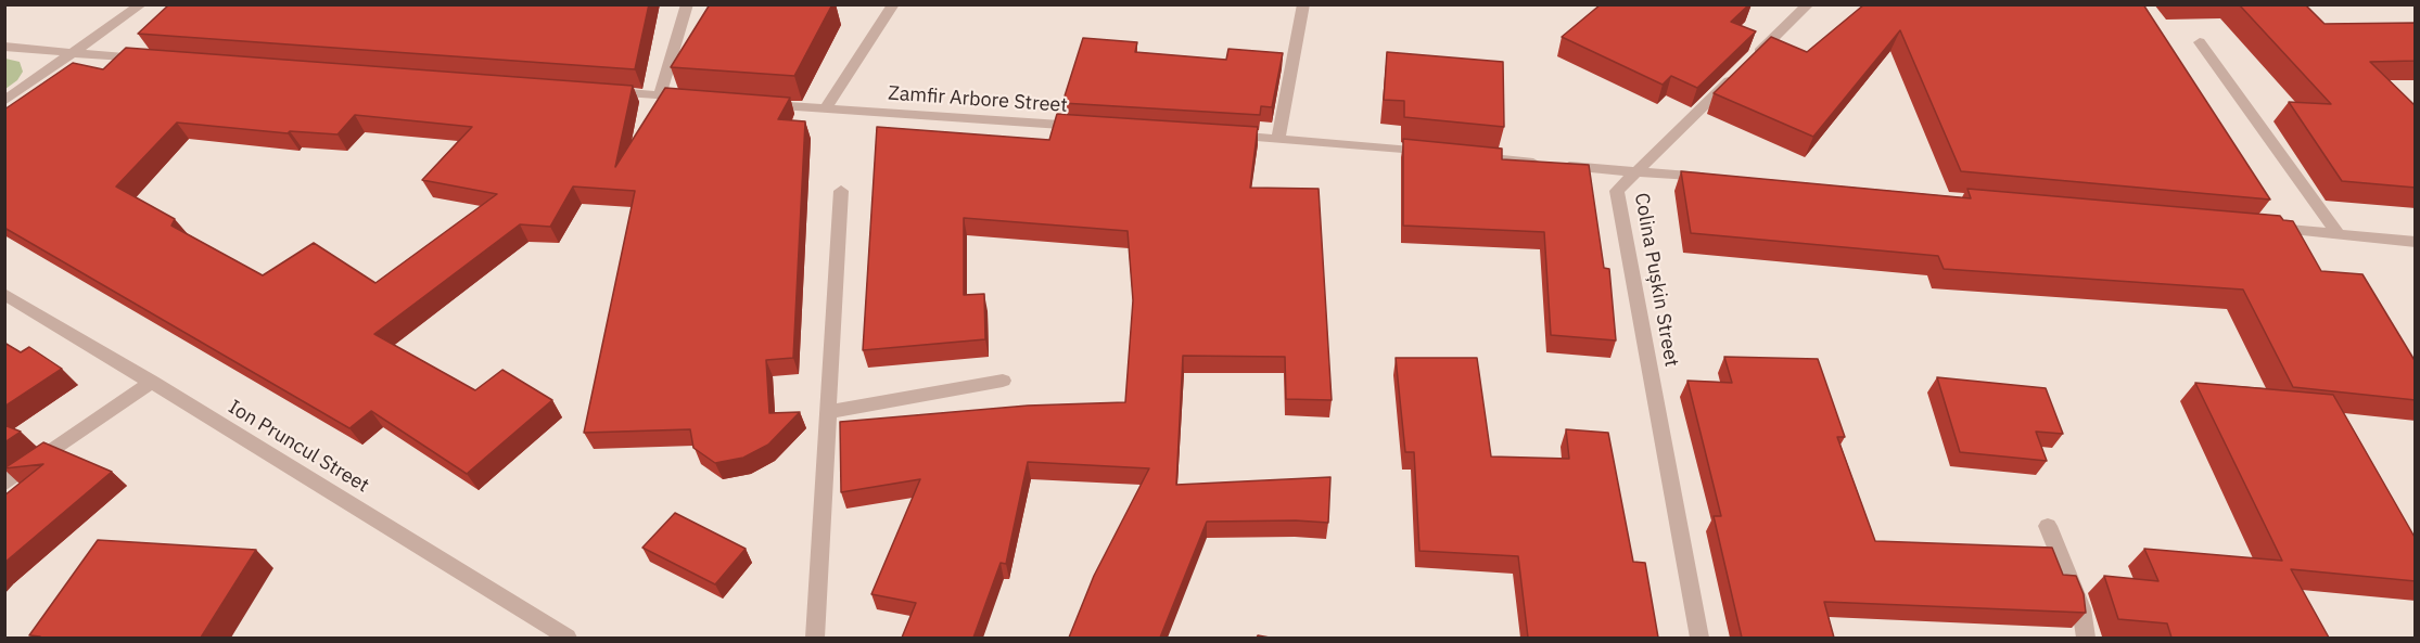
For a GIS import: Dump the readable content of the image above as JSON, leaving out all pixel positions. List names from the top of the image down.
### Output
{
  "streets": {
    "street": ["Zamfir Arbore Street", "Colina Pușkin Street", "Ion Pruncul Street"]
  }
}
